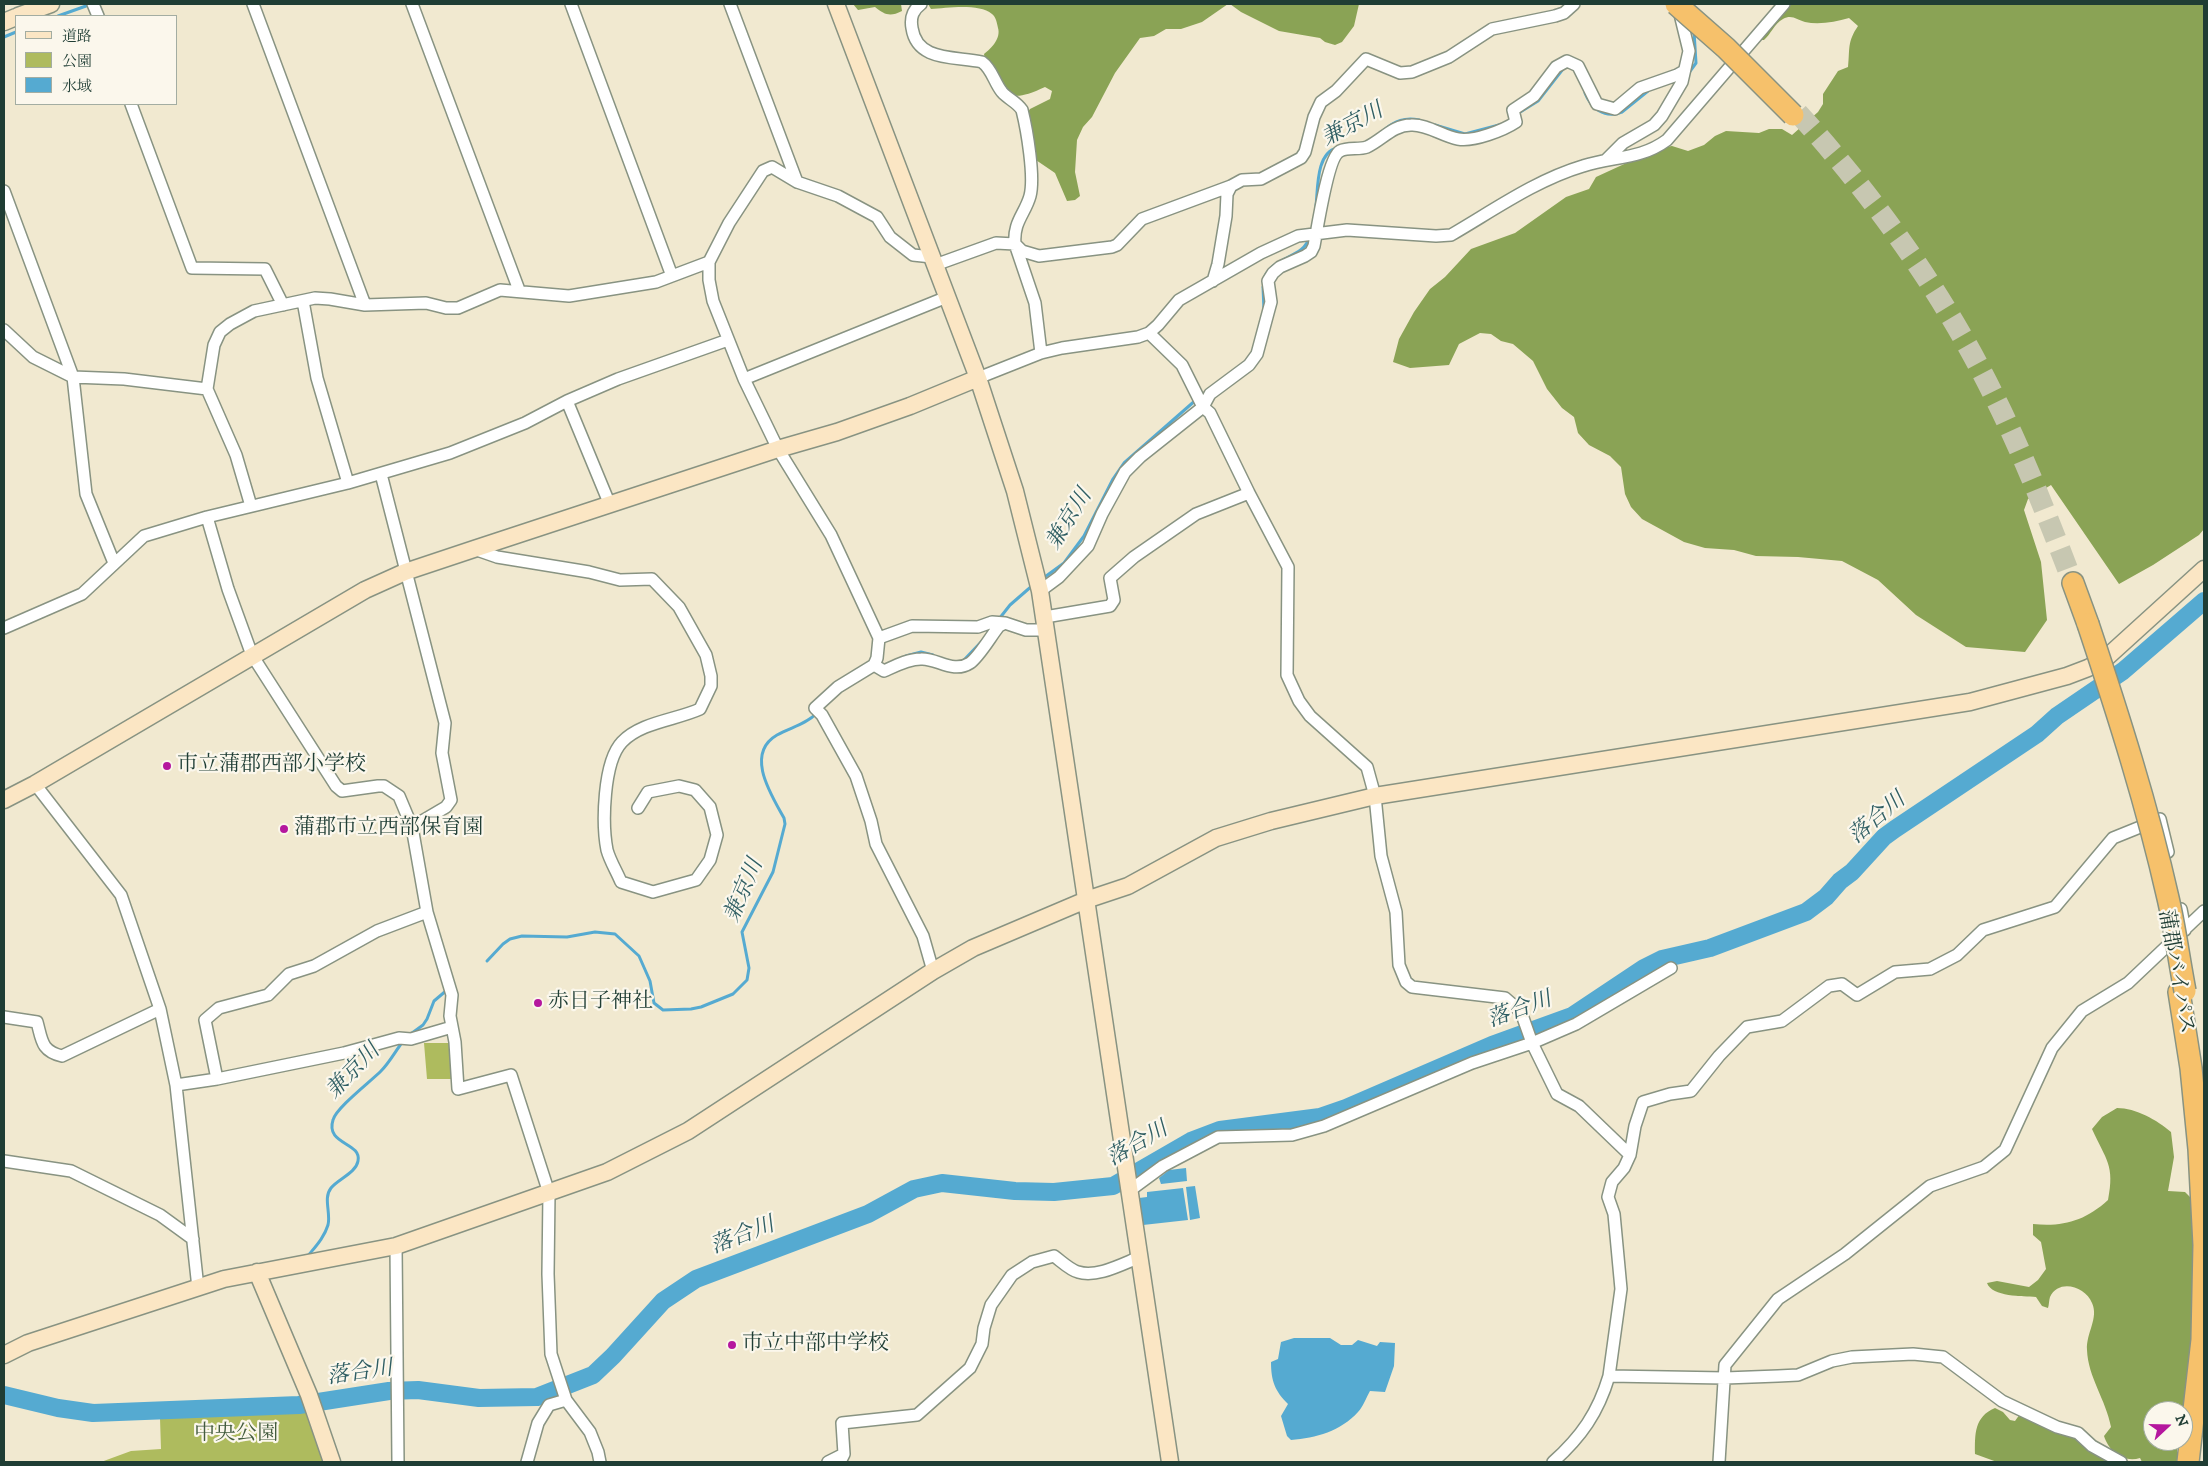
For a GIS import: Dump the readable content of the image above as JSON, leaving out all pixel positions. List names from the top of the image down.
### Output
{
  "streets": {
    "highway": ["蒲郡バイパス"]
  },
  "water": ["兼京川", "落合川"],
  "parks": ["中央公園"],
  "places": [
    "市立蒲郡西部小学校",
    "蒲郡市立西部保育園",
    "赤日子神社",
    "市立中部中学校"
  ],
  "legend": ["道路", "公園", "水域"],
  "north": "right"
}
